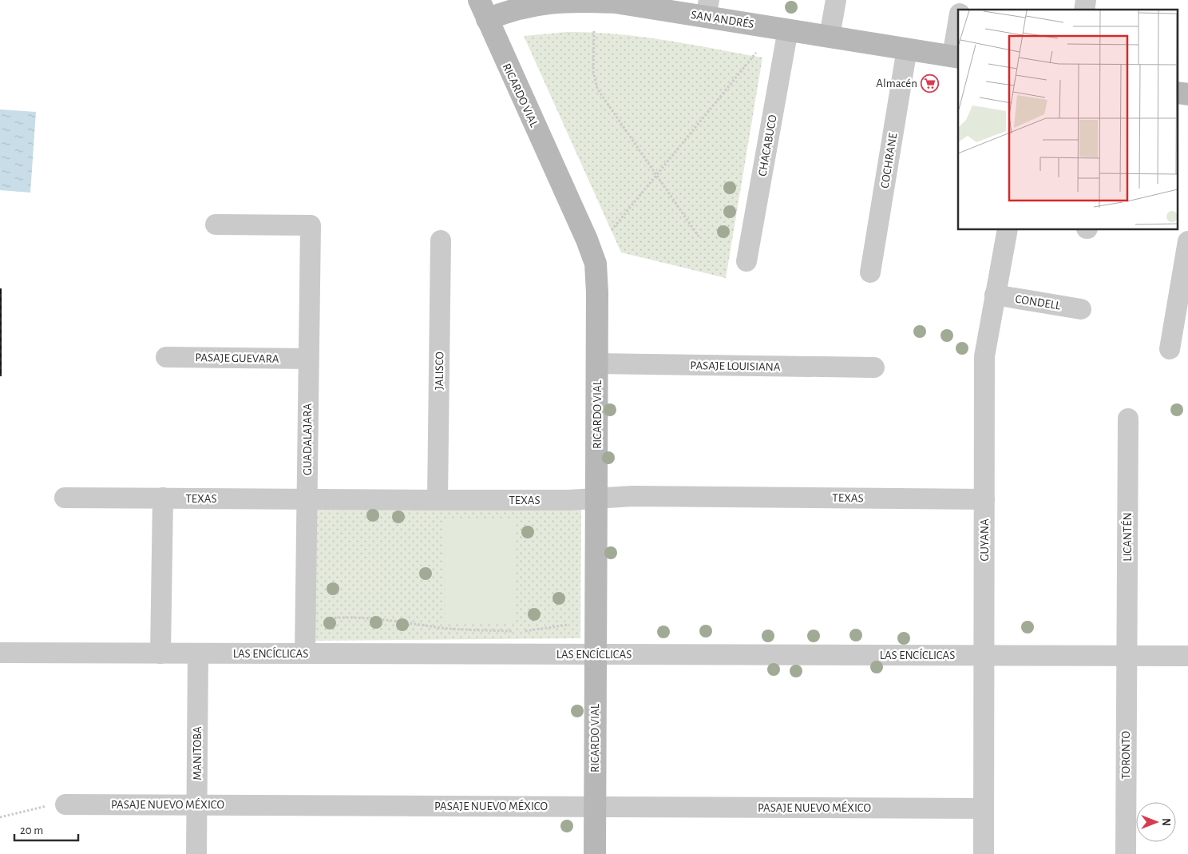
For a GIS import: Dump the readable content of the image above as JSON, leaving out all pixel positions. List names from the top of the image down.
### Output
{
  "streets": {
    "street": [
      "SAN ANDRÉS",
      "RICARDO VIAL",
      "CHACABUCO",
      "COCHRANE",
      "CONDELL",
      "PASAJE GUEVARA",
      "PASAJE LOUISIANA",
      "JALISCO",
      "GUADALAJARA",
      "TEXAS",
      "LICANTÉN",
      "GUYANA",
      "LAS ENCÍCLICAS",
      "MANITOBA",
      "TORONTO",
      "PASAJE NUEVO MÉXICO"
    ]
  },
  "crossings": [
    ["SAN ANDRÉS", "RICARDO VIAL"],
    ["SAN ANDRÉS", "CHACABUCO"],
    ["SAN ANDRÉS", "COCHRANE"],
    ["RICARDO VIAL", "PASAJE LOUISIANA"],
    ["RICARDO VIAL", "TEXAS"],
    ["RICARDO VIAL", "LAS ENCÍCLICAS"],
    ["RICARDO VIAL", "PASAJE NUEVO MÉXICO"],
    ["CONDELL", "GUYANA"],
    ["PASAJE GUEVARA", "GUADALAJARA"],
    ["JALISCO", "TEXAS"],
    ["GUADALAJARA", "TEXAS"],
    ["GUADALAJARA", "LAS ENCÍCLICAS"],
    ["TEXAS", "GUYANA"],
    ["LICANTÉN", "LAS ENCÍCLICAS"],
    ["LICANTÉN", "TORONTO"],
    ["GUYANA", "LAS ENCÍCLICAS"],
    ["GUYANA", "PASAJE NUEVO MÉXICO"],
    ["LAS ENCÍCLICAS", "MANITOBA"],
    ["LAS ENCÍCLICAS", "TORONTO"],
    ["MANITOBA", "PASAJE NUEVO MÉXICO"]
  ],
  "places": {
    "supermarket": ["Almacén"]
  },
  "scale_bar": "20 m",
  "north": "right"
}
